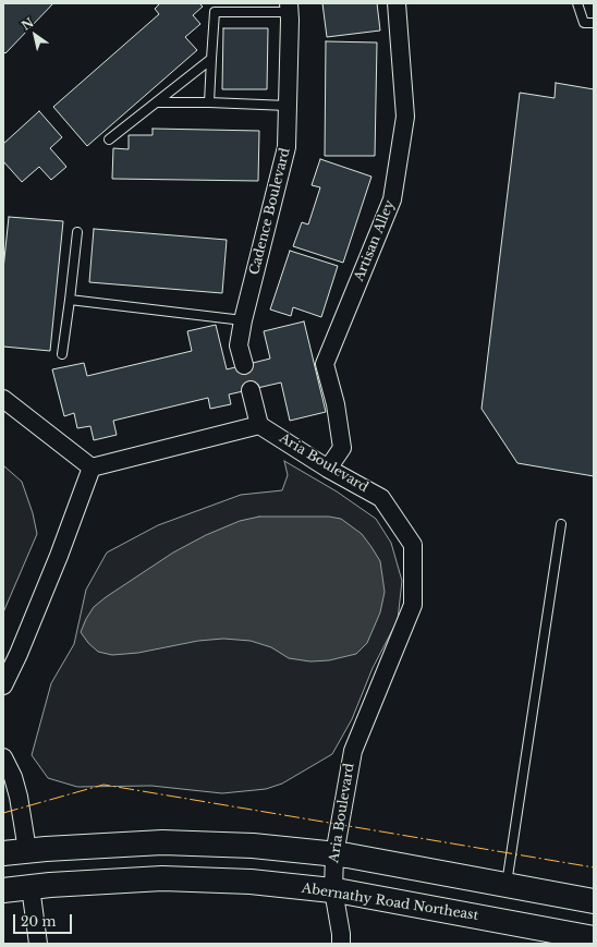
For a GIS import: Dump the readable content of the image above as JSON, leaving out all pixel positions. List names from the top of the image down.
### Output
{
  "streets": {
    "main road": ["Abernathy Road Northeast"],
    "street": ["Cadence Boulevard", "Artisan Alley", "Aria Boulevard"]
  },
  "crossings": [
    ["Artisan Alley", "Aria Boulevard"],
    ["Aria Boulevard", "Abernathy Road Northeast"]
  ],
  "scale_bar": "20 m",
  "north": "top left"
}
